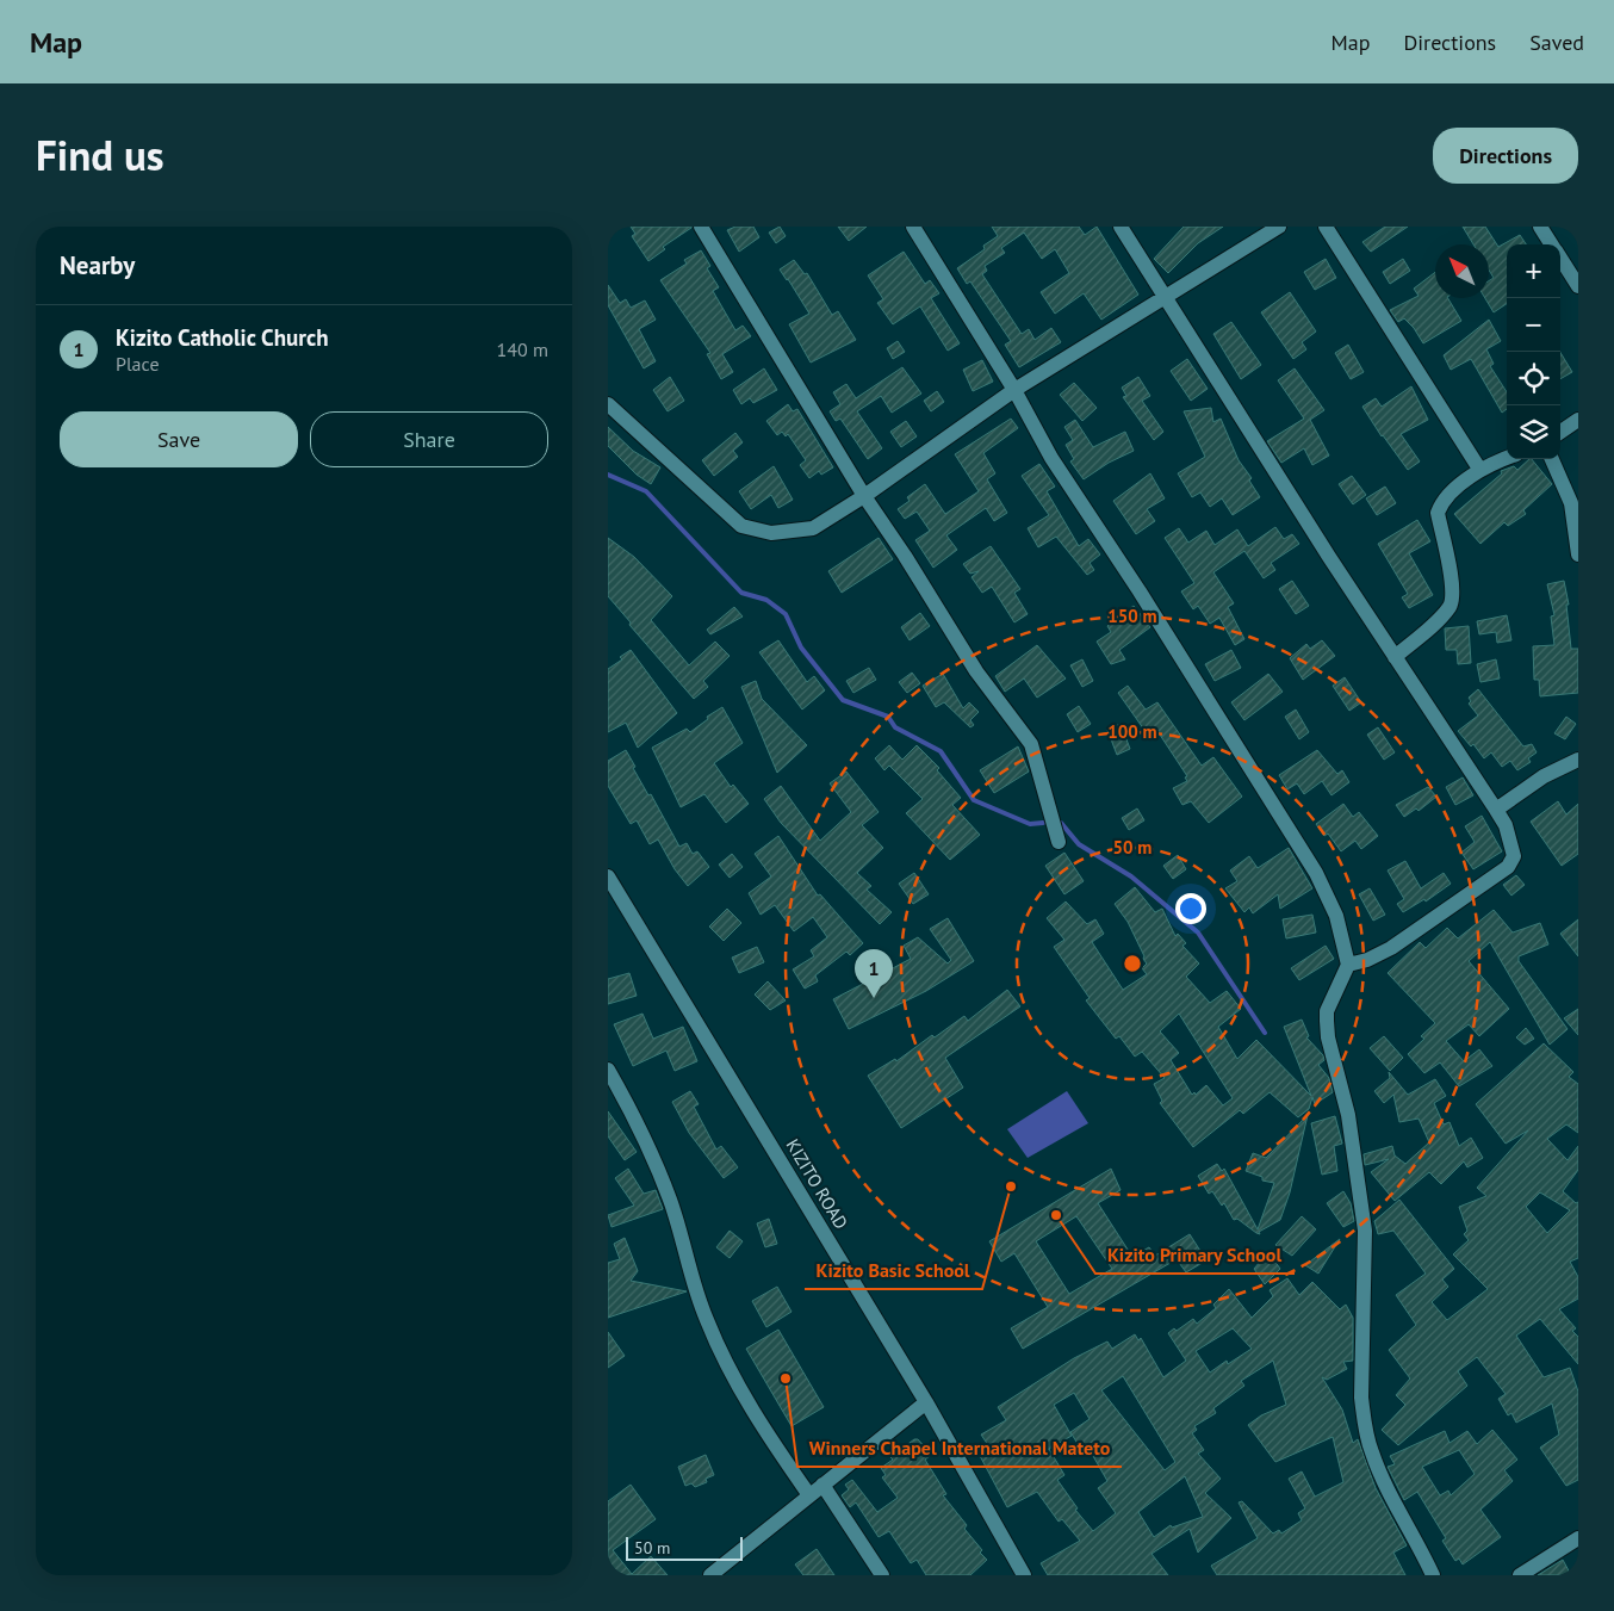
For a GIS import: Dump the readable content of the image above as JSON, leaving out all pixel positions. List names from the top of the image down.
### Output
{
  "streets": {
    "street": ["KIZITO ROAD"]
  },
  "places": ["Kizito Basic School", "Kizito Primary School", "Winners Chapel International Mateto"],
  "scale_bar": "50 m",
  "north": "top left",
  "page": {
    "header": "Map",
    "nav": ["Map", "Directions", "Saved"],
    "title": "Find us",
    "buttons": [
      "Directions",
      ["Save", "Share"]
    ],
    "heading": "Nearby",
    "map_buttons": ["+", "−"],
    "list": [
      {
        "mark": "1",
        "name": "Kizito Catholic Church",
        "note": "Place",
        "value": "140 m"
      }
    ],
    "pins": "1",
    "scale": "50 m"
  },
  "rings": ["150 m", "100 m", "50 m"]
}
